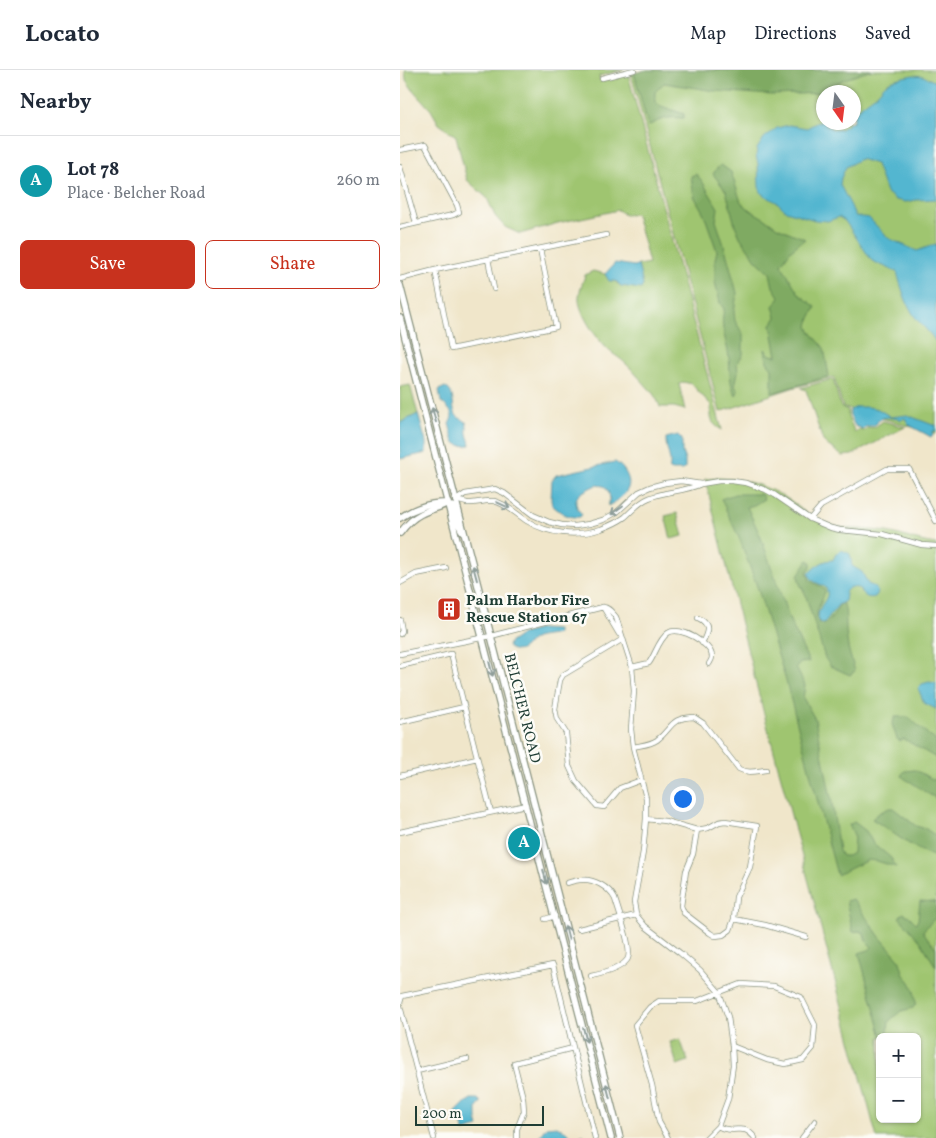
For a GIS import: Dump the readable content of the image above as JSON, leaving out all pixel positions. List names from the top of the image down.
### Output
{
  "streets": {
    "main road": ["BELCHER ROAD"]
  },
  "places": {
    "building": ["Palm Harbor Fire Rescue Station 67"]
  },
  "scale_bar": "200 m",
  "north": "bottom",
  "page": {
    "header": "Locato",
    "nav": ["Map", "Directions", "Saved"],
    "heading": "Nearby",
    "list": [
      {
        "mark": "A",
        "name": "Lot 78",
        "note": "Place · Belcher Road",
        "value": "260 m"
      }
    ],
    "buttons": ["Save", "Share"],
    "pins": "A",
    "map_buttons": ["+", "−"],
    "scale": "200 m"
  }
}
